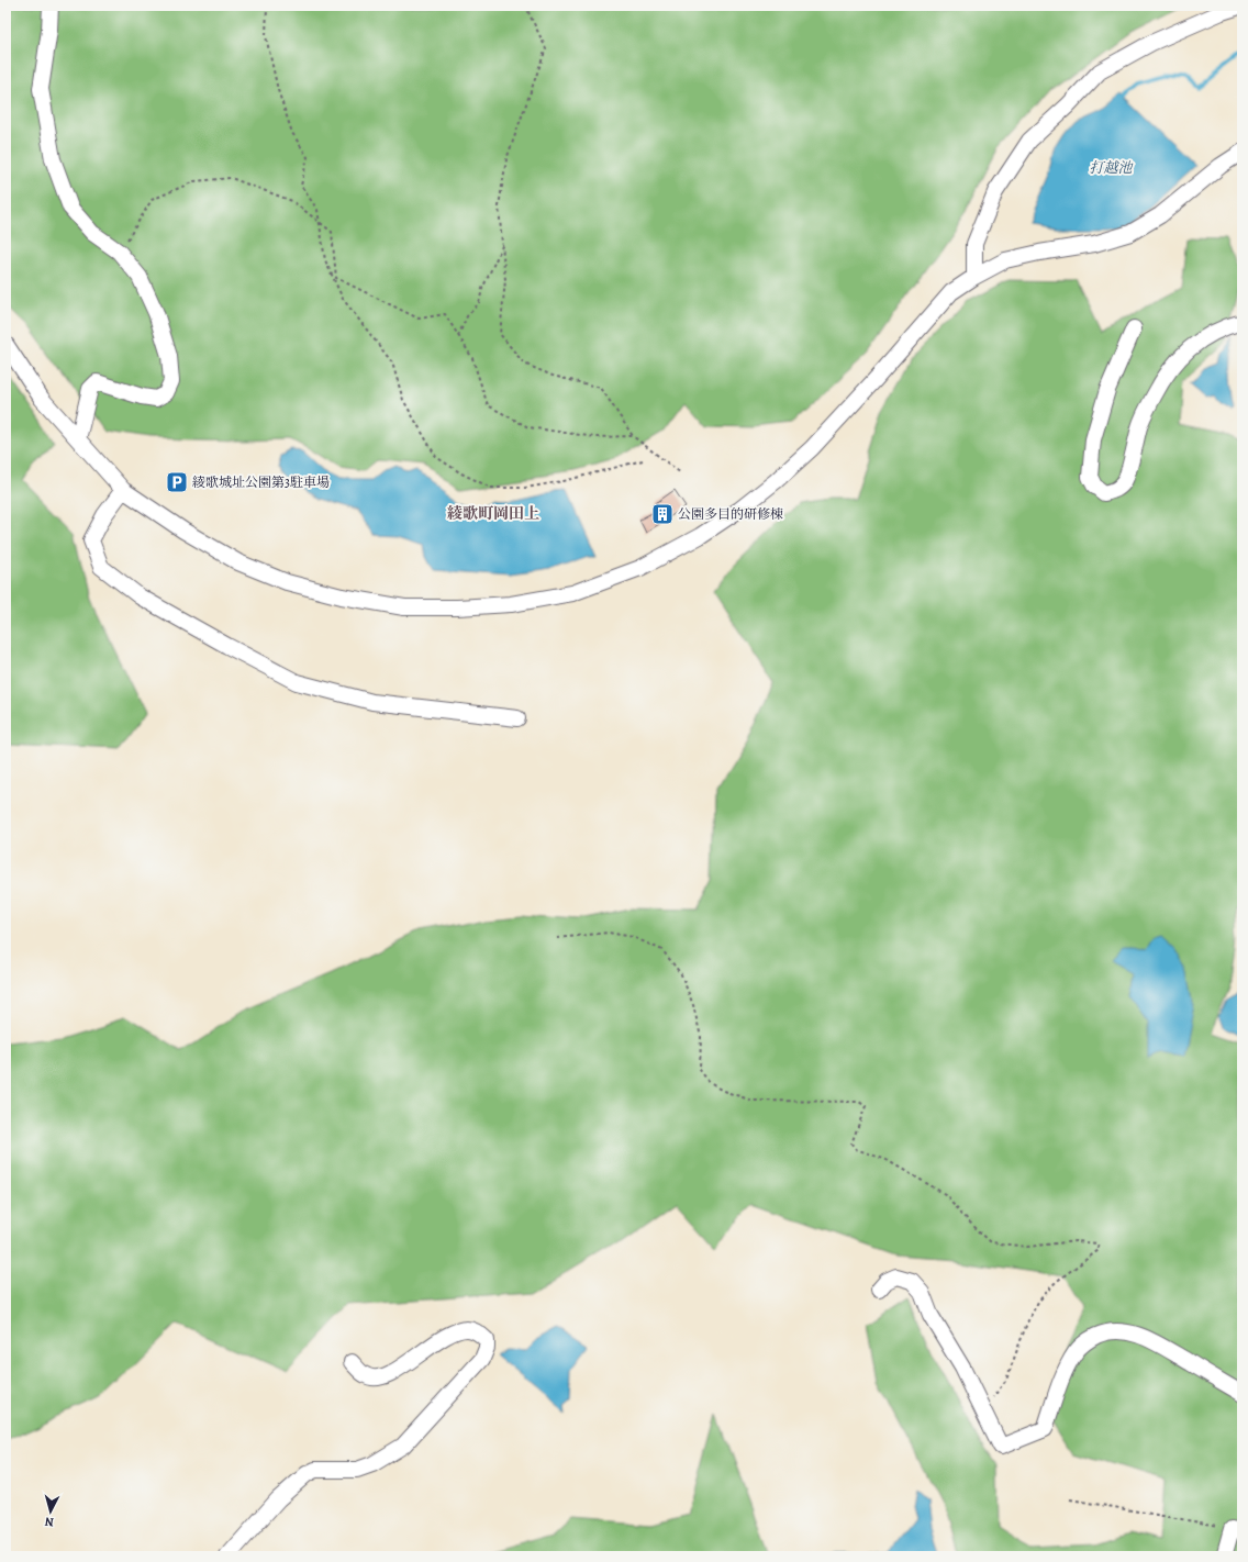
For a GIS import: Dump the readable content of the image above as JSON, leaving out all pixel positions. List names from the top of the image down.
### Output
{
  "districts": ["綾歌町岡田上"],
  "water": ["打越池"],
  "places": {
    "parking": ["綾歌城址公園第3駐車場"],
    "building": ["公園多目的研修棟"]
  },
  "north": "bottom"
}
